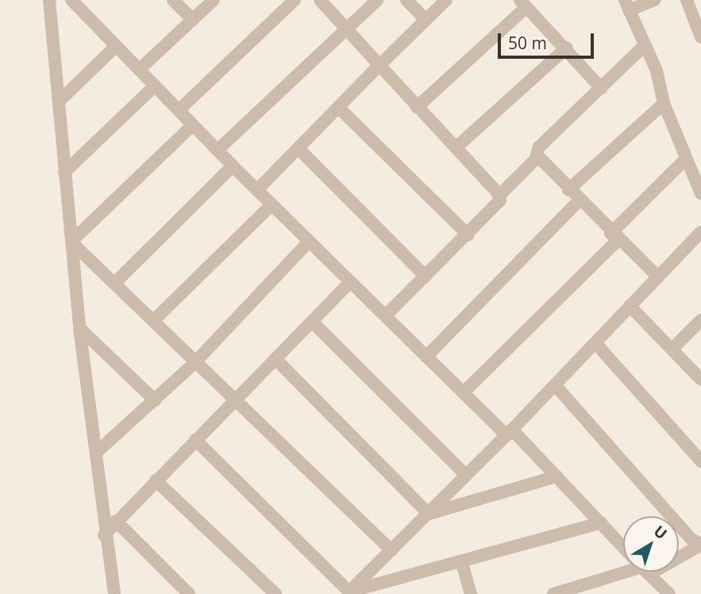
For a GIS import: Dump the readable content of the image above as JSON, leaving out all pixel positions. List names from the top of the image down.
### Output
{
  "scale_bar": "50 m",
  "north": "top right"
}
